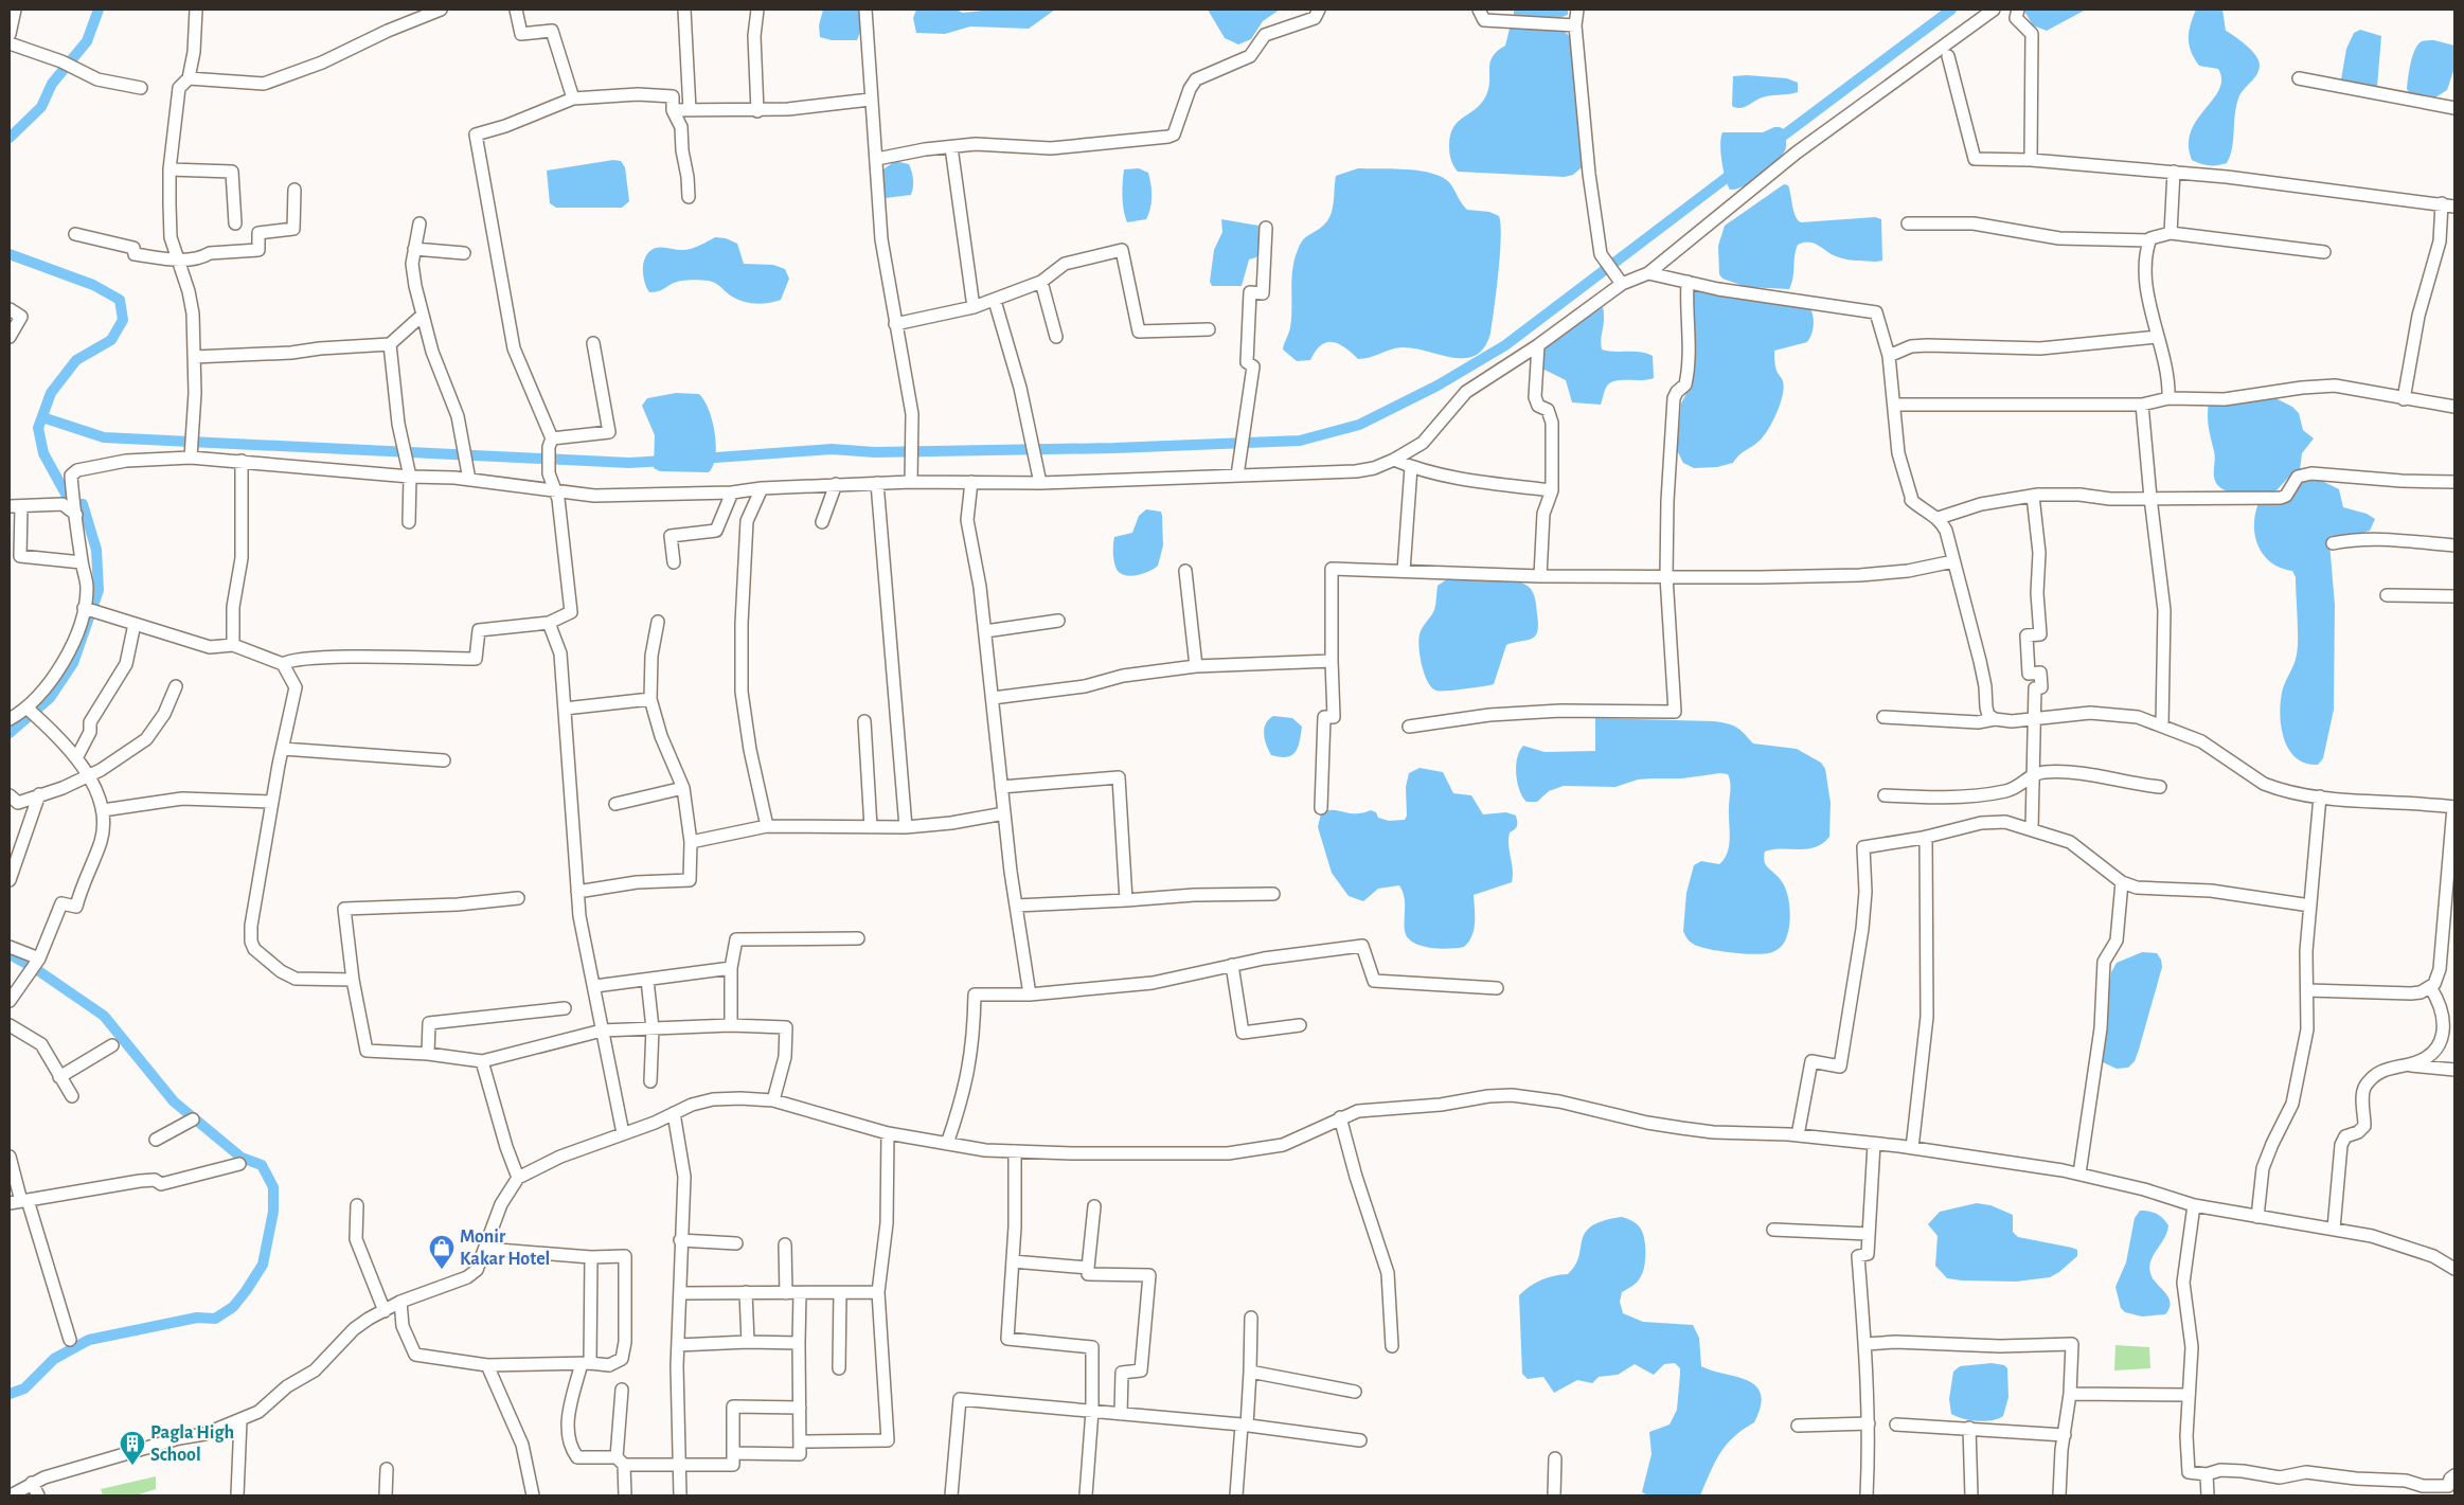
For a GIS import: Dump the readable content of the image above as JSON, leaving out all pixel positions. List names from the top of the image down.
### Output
{
  "places": {
    "shop": ["Monir Kakar Hotel"],
    "building": ["Pagla High School"]
  }
}
